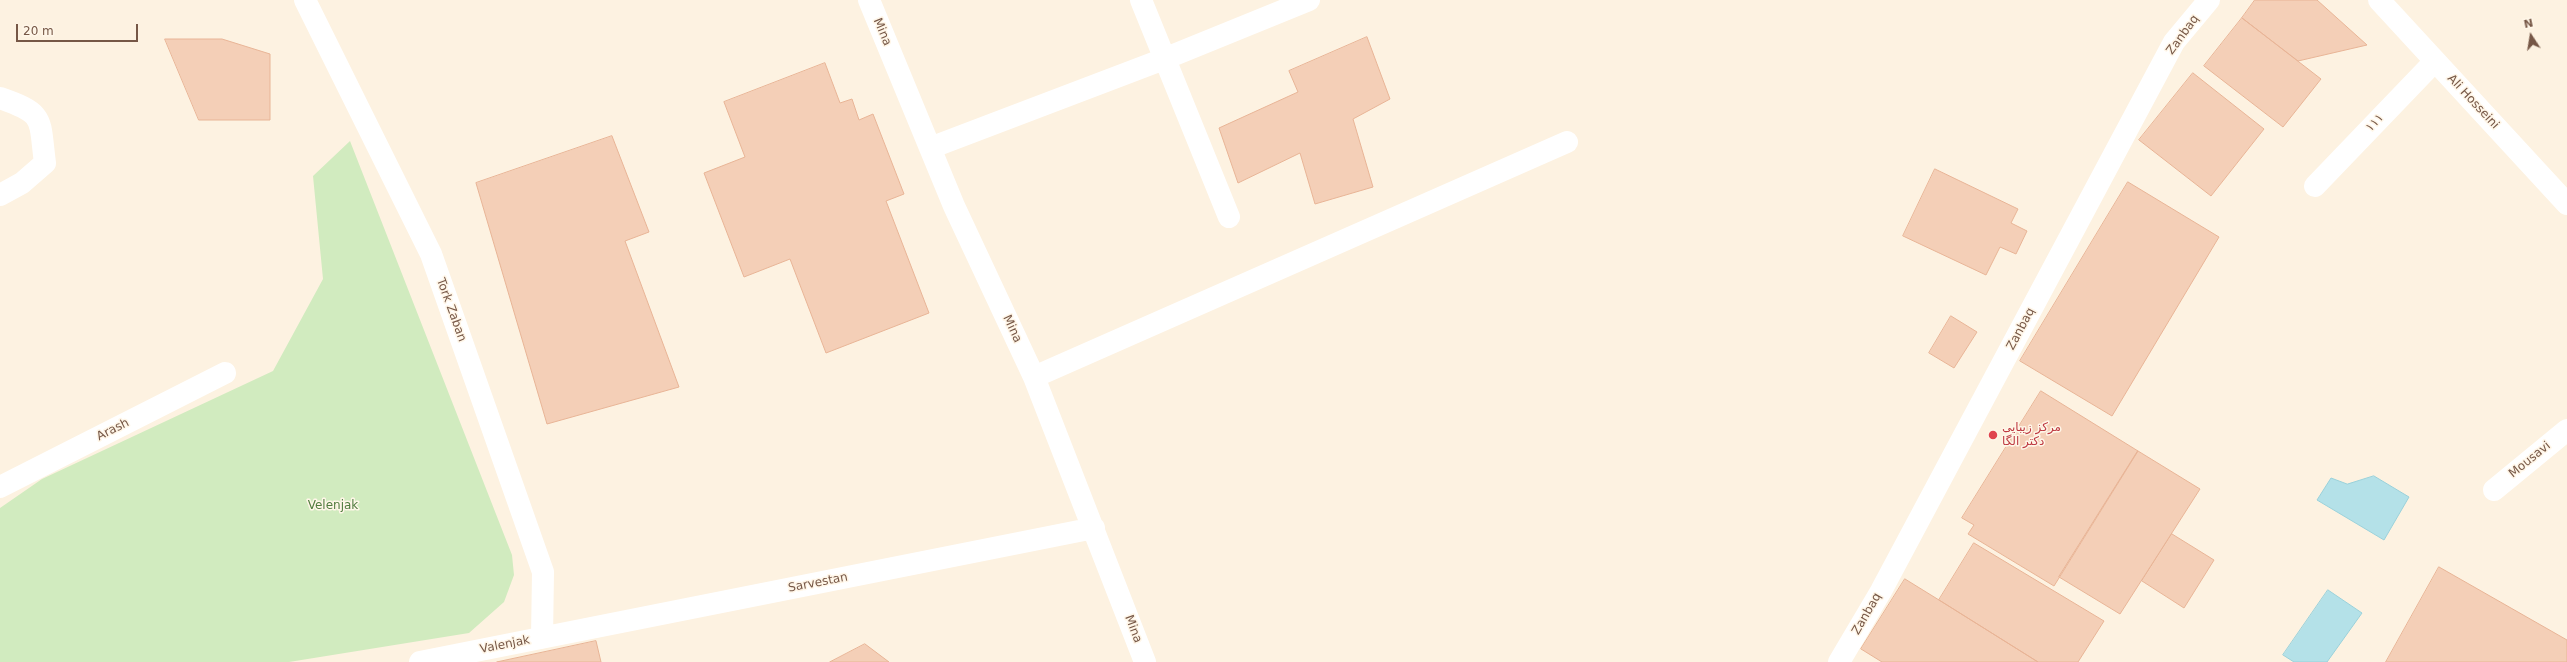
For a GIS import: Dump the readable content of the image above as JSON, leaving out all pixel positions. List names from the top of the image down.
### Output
{
  "streets": {
    "street": [
      "Mina",
      "Zanbaq",
      "Ali Hosseini",
      "۱۱۱",
      "Tork Zaban",
      "Arash",
      "Mousavi",
      "Sarvestan",
      "Valenjak"
    ]
  },
  "crossings": [
    ["Mina", "Sarvestan"],
    ["Ali Hosseini", "۱۱۱"],
    ["Tork Zaban", "Sarvestan"],
    ["Tork Zaban", "Valenjak"],
    ["Sarvestan", "Valenjak"]
  ],
  "parks": ["Velenjak"],
  "places": ["مرکز زیبایی دکتر الگا"],
  "scale_bar": "20 m",
  "north": "top"
}
